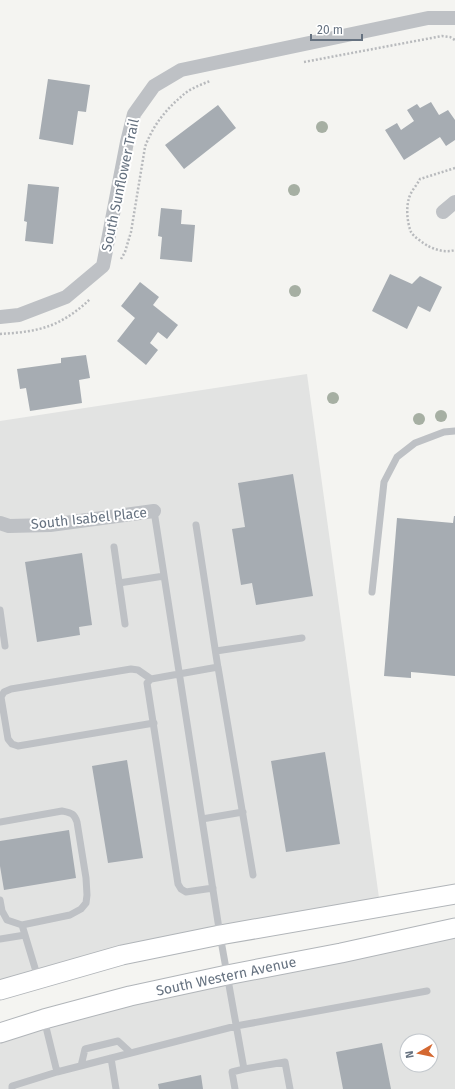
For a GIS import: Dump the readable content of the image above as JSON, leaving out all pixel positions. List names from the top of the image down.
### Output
{
  "streets": {
    "main road": ["South Western Avenue"],
    "street": ["South Sunflower Trail", "South Isabel Place"]
  },
  "scale_bar": "20 m",
  "north": "left"
}
